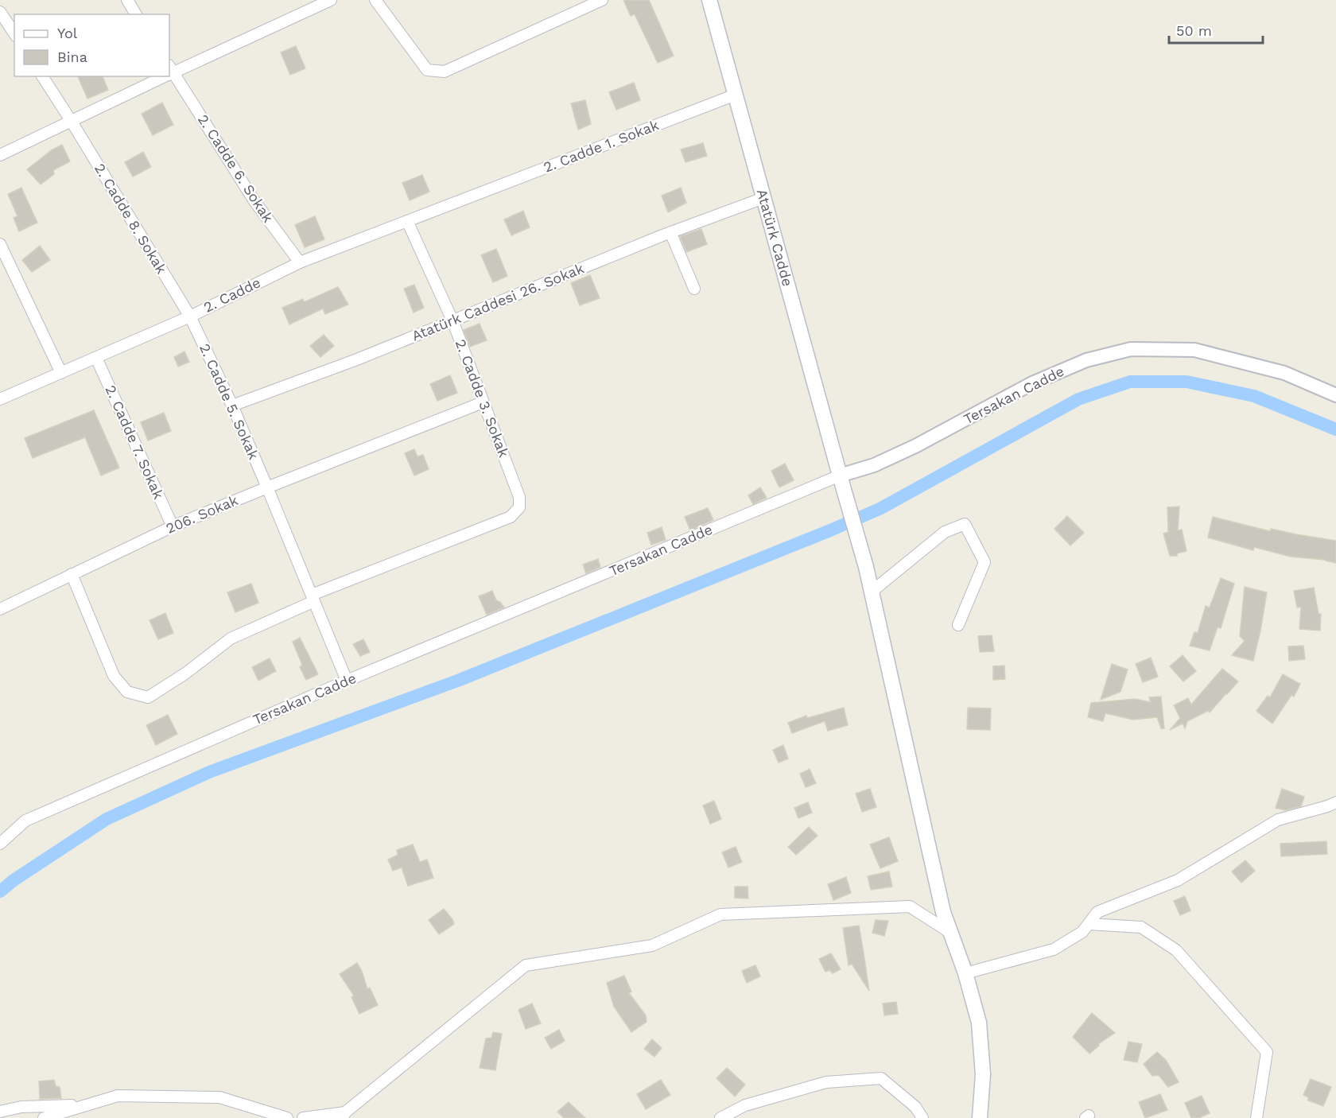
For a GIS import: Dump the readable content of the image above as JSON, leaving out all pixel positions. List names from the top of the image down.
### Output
{
  "streets": {
    "main road": ["Atatürk Cadde"],
    "street": [
      "2. Cadde 1. Sokak",
      "2. Cadde 6. Sokak",
      "2. Cadde 8. Sokak",
      "2. Cadde",
      "Atatürk Caddesi 26. Sokak",
      "Tersakan Cadde",
      "2. Cadde 3. Sokak",
      "2. Cadde 5. Sokak",
      "2. Cadde 7. Sokak",
      "206. Sokak"
    ]
  },
  "crossings": [
    ["2. Cadde 1. Sokak", "Atatürk Cadde"],
    ["2. Cadde 1. Sokak", "2. Cadde"],
    ["2. Cadde 6. Sokak", "2. Cadde"],
    ["2. Cadde 8. Sokak", "2. Cadde"],
    ["2. Cadde 8. Sokak", "2. Cadde 5. Sokak"],
    ["Atatürk Cadde", "Atatürk Caddesi 26. Sokak"],
    ["Atatürk Cadde", "Tersakan Cadde"],
    ["2. Cadde", "2. Cadde 3. Sokak"],
    ["2. Cadde", "2. Cadde 5. Sokak"],
    ["2. Cadde", "2. Cadde 7. Sokak"],
    ["Atatürk Caddesi 26. Sokak", "2. Cadde 3. Sokak"],
    ["Atatürk Caddesi 26. Sokak", "2. Cadde 5. Sokak"],
    ["2. Cadde 3. Sokak", "206. Sokak"],
    ["2. Cadde 5. Sokak", "206. Sokak"],
    ["2. Cadde 7. Sokak", "206. Sokak"]
  ],
  "legend": ["Yol", "Bina"],
  "scale_bar": "50 m"
}
